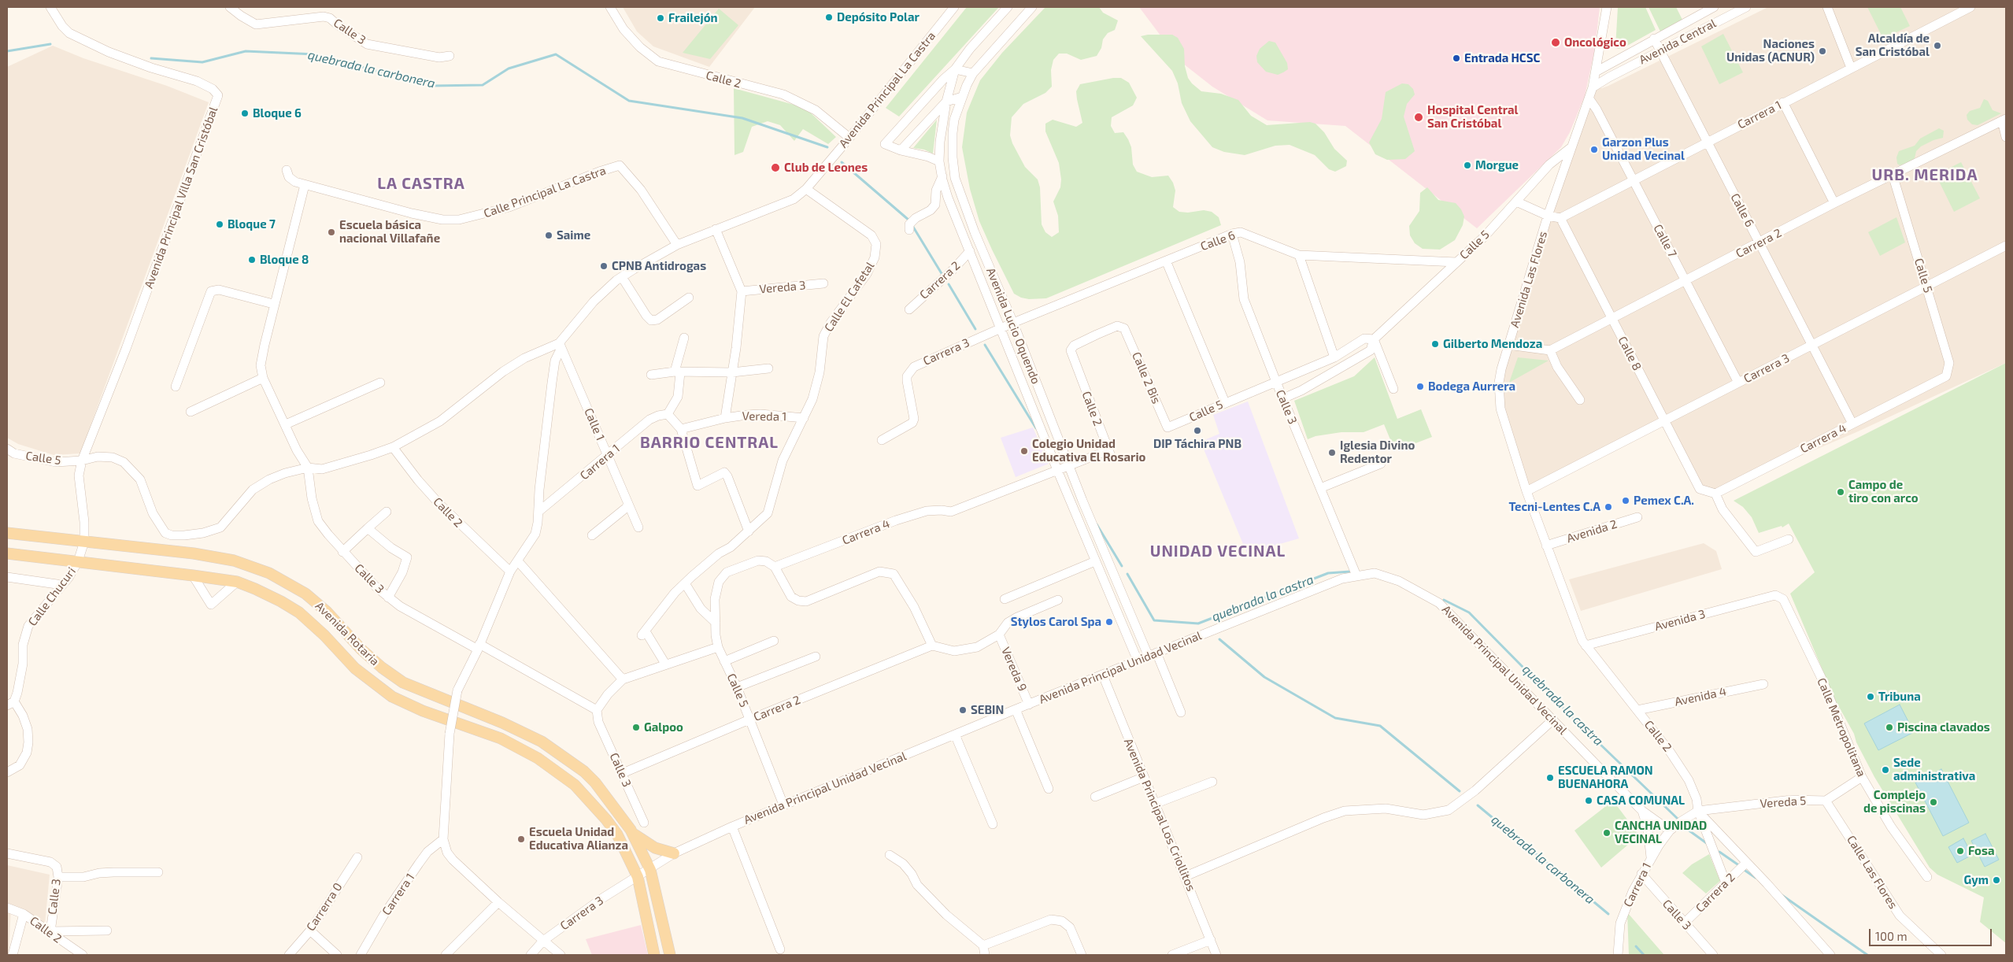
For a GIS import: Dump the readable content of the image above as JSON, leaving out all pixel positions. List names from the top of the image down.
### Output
{
  "streets": {
    "main road": ["Avenida Rotaria"],
    "street": [
      "Calle 3",
      "Avenida Central",
      "Calle 2",
      "Avenida Principal La Castra",
      "Carrera 1",
      "Calle Principal La Castra",
      "Avenida Principal Villa San Cristóbal",
      "Calle 6",
      "Calle 7",
      "Carrera 2",
      "Calle 5",
      "Avenida Las Flores",
      "Vereda 3",
      "Calle El Cafetal",
      "Avenida Lucio Oquendo",
      "Carrera 3",
      "Calle 8",
      "Calle 2 Bis",
      "Vereda 1",
      "Calle 1",
      "Carrera 4",
      "Avenida 2",
      "Calle Chucuri",
      "Avenida 3",
      "Avenida Principal Unidad Vecinal",
      "Vereda 9",
      "Avenida 4",
      "Calle Metropolitana",
      "Vereda 5",
      "Avenida Principal Los Criollitos",
      "Calle Las Flores",
      "Carrerra 0"
    ]
  },
  "crossings": [
    ["Calle 3", "Calle 2"],
    ["Calle 3", "Avenida Principal La Castra"],
    ["Calle 3", "Carrera 1"],
    ["Calle 3", "Calle 6"],
    ["Calle 3", "Carrera 2"],
    ["Calle 3", "Calle 5"],
    ["Calle 3", "Avenida Principal Unidad Vecinal"],
    ["Avenida Central", "Calle 6"],
    ["Avenida Central", "Avenida Las Flores"],
    ["Calle 2", "Avenida Principal La Castra"],
    ["Calle 2", "Carrera 1"],
    ["Calle 2", "Carrera 2"],
    ["Calle 2", "Avenida Las Flores"],
    ["Calle 2", "Avenida Lucio Oquendo"],
    ["Calle 2", "Carrera 3"],
    ["Calle 2", "Calle 2 Bis"],
    ["Calle 2", "Avenida 2"],
    ["Calle 2", "Avenida 3"],
    ["Calle 2", "Avenida 4"],
    ["Calle 2", "Vereda 5"],
    ["Avenida Principal La Castra", "Calle Principal La Castra"],
    ["Avenida Principal La Castra", "Avenida Principal Villa San Cristóbal"],
    ["Avenida Principal La Castra", "Calle 5"],
    ["Avenida Principal La Castra", "Calle El Cafetal"],
    ["Avenida Principal La Castra", "Calle 1"],
    ["Avenida Principal La Castra", "Calle Chucuri"],
    ["Carrera 1", "Calle 6"],
    ["Carrera 1", "Calle 7"],
    ["Carrera 1", "Calle 8"],
    ["Carrera 1", "Calle 1"],
    ["Carrera 1", "Avenida Principal Unidad Vecinal"],
    ["Carrera 1", "Vereda 5"],
    ["Avenida Principal Villa San Cristóbal", "Calle 5"],
    ["Avenida Principal Villa San Cristóbal", "Calle Chucuri"],
    ["Calle 6", "Carrera 2"],
    ["Calle 6", "Calle 5"],
    ["Calle 6", "Avenida Lucio Oquendo"],
    ["Calle 6", "Carrera 3"],
    ["Calle 6", "Carrera 4"],
    ["Calle 7", "Carrera 2"],
    ["Calle 7", "Avenida Las Flores"],
    ["Calle 7", "Carrera 3"],
    ["Carrera 2", "Calle 5"],
    ["Carrera 2", "Avenida Lucio Oquendo"],
    ["Carrera 2", "Calle 8"],
    ["Carrera 2", "Vereda 9"],
    ["Calle 5", "Avenida Las Flores"],
    ["Calle 5", "Carrera 3"],
    ["Calle 5", "Calle 2 Bis"],
    ["Calle 5", "Carrera 4"],
    ["Calle 5", "Calle Chucuri"],
    ["Calle 5", "Avenida Principal Unidad Vecinal"],
    ["Avenida Las Flores", "Carrera 3"],
    ["Calle El Cafetal", "Vereda 1"],
    ["Avenida Lucio Oquendo", "Carrera 3"],
    ["Avenida Lucio Oquendo", "Carrera 4"],
    ["Avenida Lucio Oquendo", "Avenida Principal Unidad Vecinal"],
    ["Carrera 3", "Calle 8"],
    ["Carrera 3", "Avenida Rotaria"],
    ["Carrera 3", "Avenida Principal Unidad Vecinal"],
    ["Calle 8", "Carrera 4"],
    ["Calle Chucuri", "Avenida Rotaria"],
    ["Avenida 3", "Calle Metropolitana"],
    ["Avenida Rotaria", "Avenida Principal Unidad Vecinal"],
    ["Avenida Principal Unidad Vecinal", "Vereda 9"],
    ["Avenida Principal Unidad Vecinal", "Avenida Principal Los Criollitos"],
    ["Vereda 5", "Calle Las Flores"]
  ],
  "districts": [
    "URB. MERIDA",
    "LA CASTRA",
    "BARRIO CENTRAL",
    "UNIDAD VECINAL"
  ],
  "water": ["quebrada la carbonera", "quebrada la castra"],
  "places": [
    "Depósito Polar",
    "Frailejón",
    "Oncológico",
    "Alcaldía de San Cristóbal",
    "Naciones Unidas (ACNUR)",
    "Entrada HCSC",
    "Bloque 6",
    "Hospital Central San Cristóbal",
    "Garzon Plus Unidad Vecinal",
    "Morgue",
    "Club de Leones",
    "Bloque 7",
    "Escuela básica nacional Villafañe",
    "Saime",
    "Bloque 8",
    "CPNB Antidrogas",
    "Gilberto Mendoza",
    "Bodega Aurrera",
    "DIP Táchira PNB",
    "Colegio Unidad Educativa El Rosario",
    "Iglesia Divino Redentor",
    "Campo de tiro con arco",
    "Pemex C.A.",
    "Tecni-Lentes C.A",
    "Stylos Carol Spa",
    "Tribuna",
    "SEBIN",
    "Galpoo",
    "Piscina clavados",
    "Sede administrativa",
    "ESCUELA RAMON BUENAHORA",
    "CASA COMUNAL",
    "Complejo de piscinas",
    "CANCHA UNIDAD VECINAL",
    "Escuela Unidad Educativa Alianza",
    "Fosa",
    "Gym"
  ],
  "scale_bar": "100 m"
}
